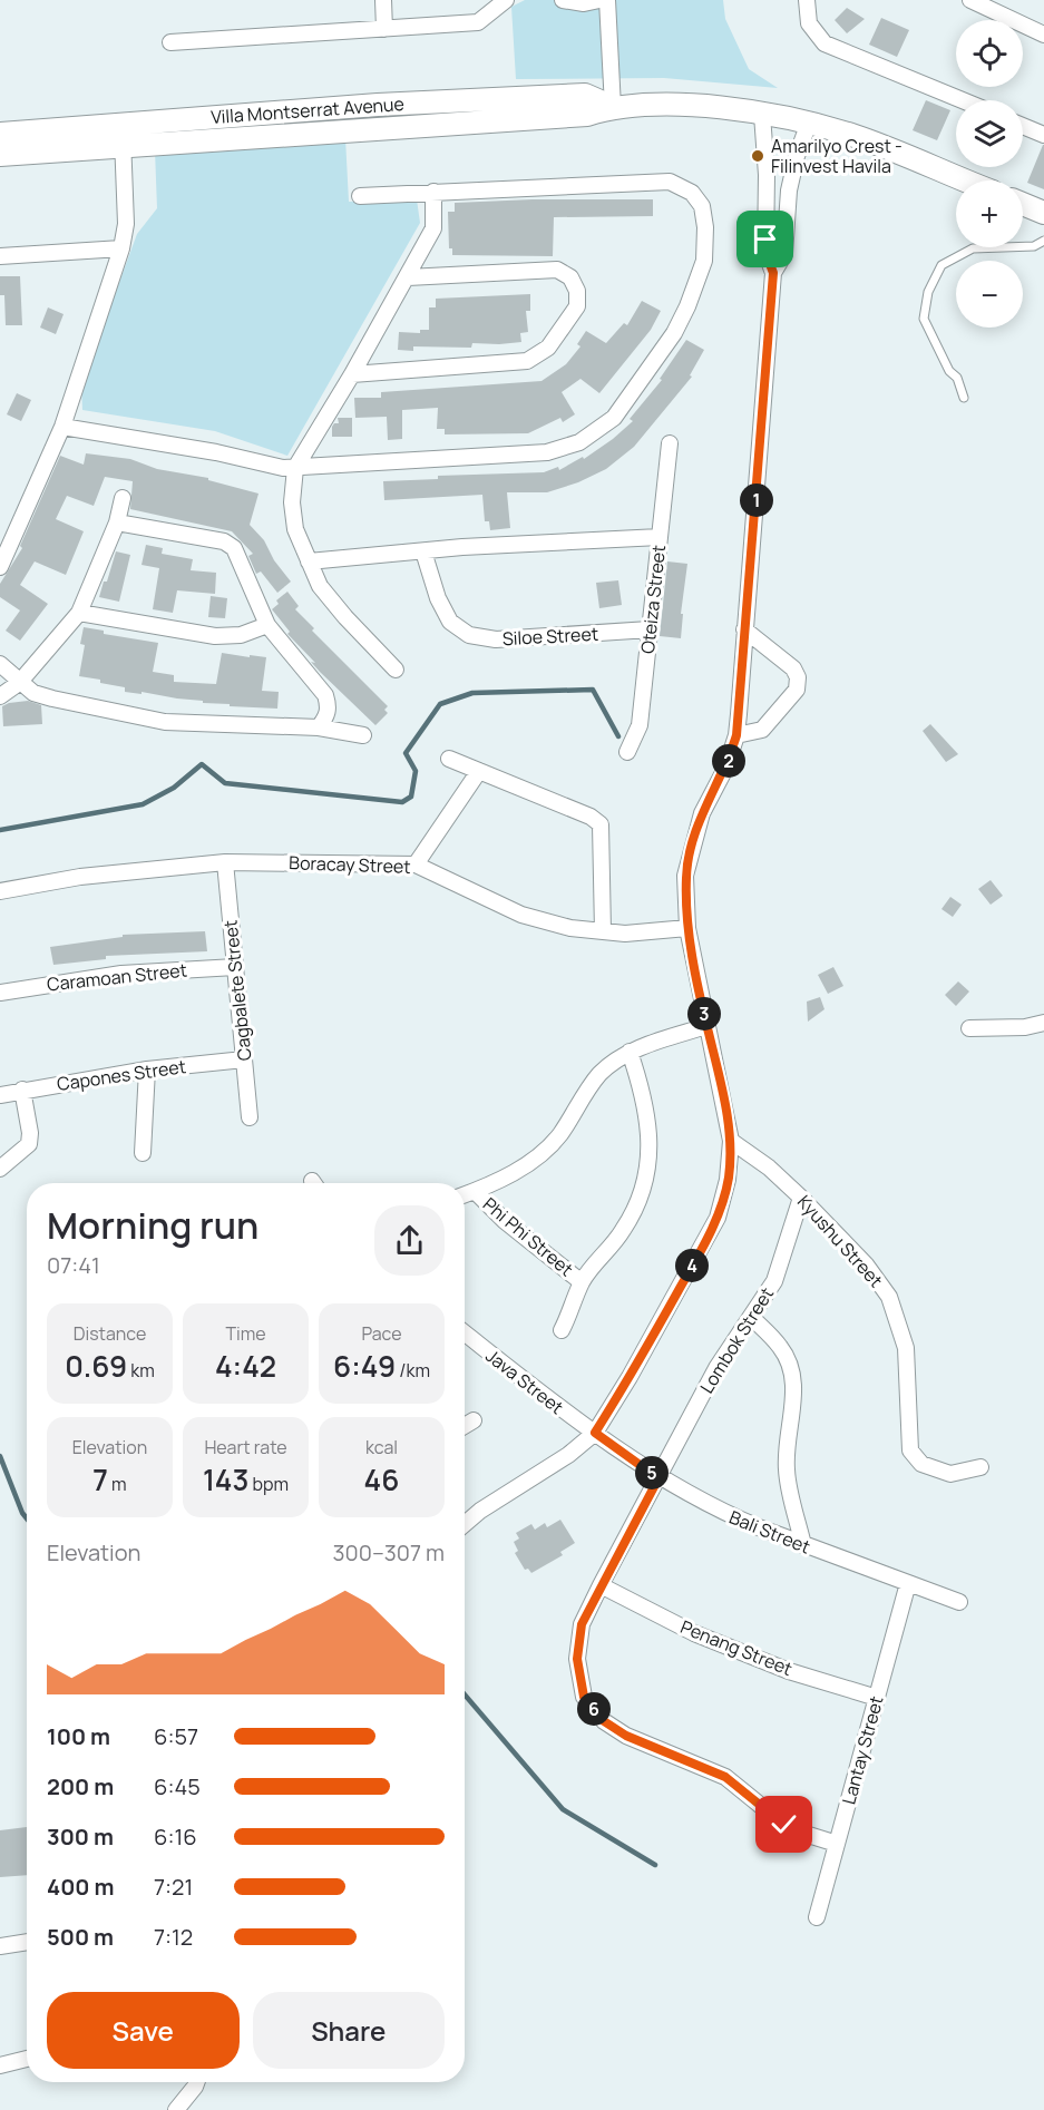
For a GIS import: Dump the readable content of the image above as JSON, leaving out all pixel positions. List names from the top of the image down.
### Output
{
  "streets": {
    "street": [
      "Villa Montserrat Avenue",
      "Oteiza Street",
      "Siloe Street",
      "Boracay Street",
      "Caramoan Street",
      "Cagbalete Street",
      "Capones Street",
      "Phi Phi Street",
      "Kyushu Street",
      "Lombok Street",
      "Java Street",
      "Bali Street",
      "Penang Street",
      "Lantay Street"
    ]
  },
  "crossings": [
    ["Oteiza Street", "Siloe Street"],
    ["Boracay Street", "Cagbalete Street"],
    ["Caramoan Street", "Cagbalete Street"],
    ["Cagbalete Street", "Capones Street"],
    ["Kyushu Street", "Lombok Street"],
    ["Lombok Street", "Bali Street"],
    ["Lombok Street", "Penang Street"],
    ["Lombok Street", "Lantay Street"],
    ["Java Street", "Bali Street"],
    ["Bali Street", "Lantay Street"],
    ["Penang Street", "Lantay Street"]
  ],
  "places": ["Amarilyo Crest - Filinvest Havila"],
  "page": {
    "map_buttons": ["+", "−"],
    "pins": [
      "1",
      "2",
      "3",
      "4",
      "5",
      "6"
    ],
    "heading": ["Morning run", "07:41"],
    "stats": [
      ["Distance", "0.69 km"],
      ["Time", "4:42"],
      ["Pace", "6:49 /km"],
      ["Elevation", "7 m"],
      ["Heart rate", "143 bpm"],
      ["kcal", "46"]
    ],
    "chart": ["Elevation", "300–307 m"],
    "list": [
      {
        "name": "100 m",
        "note": "6:57"
      },
      {
        "name": "200 m",
        "note": "6:45"
      },
      {
        "name": "300 m",
        "note": "6:16"
      },
      {
        "name": "400 m",
        "note": "7:21"
      },
      {
        "name": "500 m",
        "note": "7:12"
      }
    ],
    "buttons": ["Save", "Share"]
  }
}
